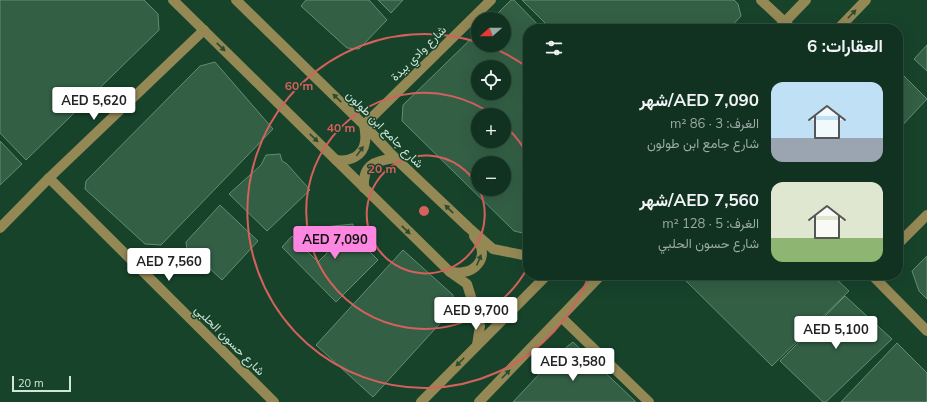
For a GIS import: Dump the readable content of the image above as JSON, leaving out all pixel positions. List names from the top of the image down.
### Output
{
  "streets": {
    "street": ["شارع وادي بيدة", "شارع جامع ابن طولون", "شارع حسون الحلبي"]
  },
  "crossings": [
    ["شارع وادي بيدة", "شارع جامع ابن طولون"]
  ],
  "scale_bar": "20 m",
  "north": "left",
  "page": {
    "map_buttons": ["+", "−"],
    "heading": "العقارات: 6",
    "list": [
      {
        "name": "AED 7,090/شهر",
        "note": "الغرف: 3 · 86 m² · شارع جامع ابن طولون"
      },
      {
        "name": "AED 7,560/شهر",
        "note": "الغرف: 5 · 128 m² · شارع حسون الحلبي"
      }
    ],
    "price": [
      "AED 5,620",
      "AED 7,090",
      "AED 7,560",
      "AED 9,700",
      "AED 5,100",
      "AED 3,580"
    ],
    "scale": "20 m"
  },
  "rings": ["60 m", "40 m", "20 m"]
}
